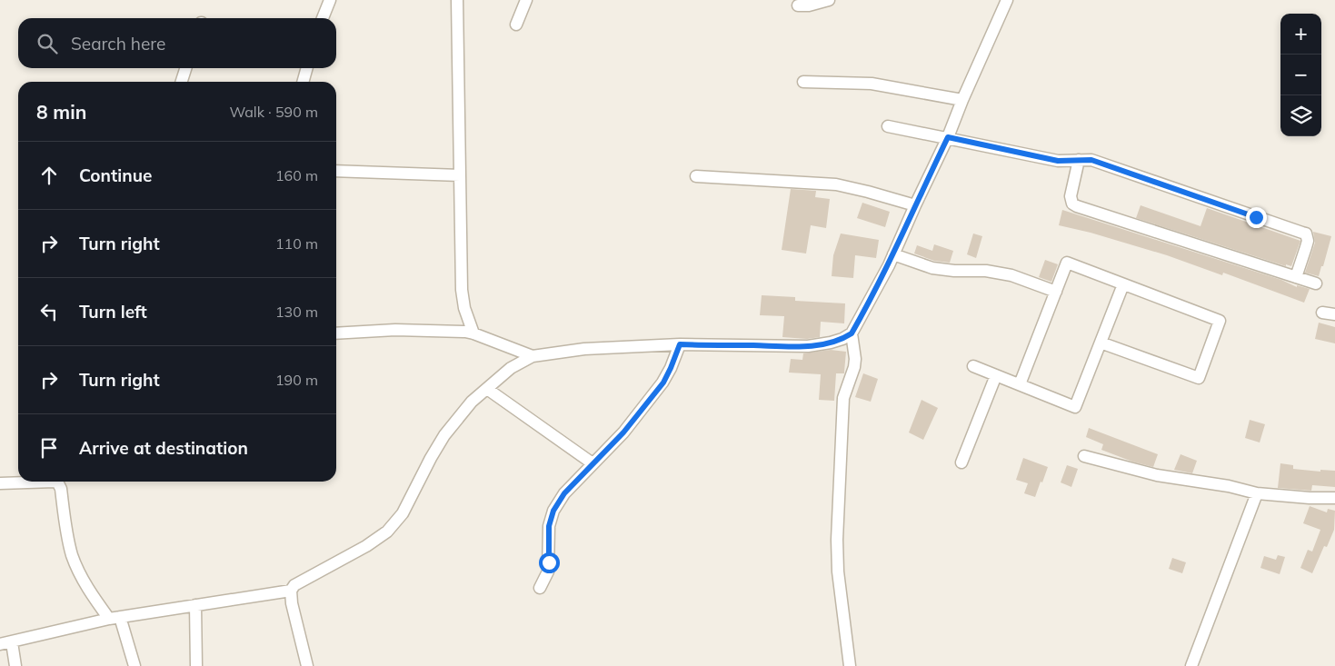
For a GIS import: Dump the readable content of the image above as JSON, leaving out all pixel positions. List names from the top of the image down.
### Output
{
  "page": {
    "map_buttons": ["+", "−"],
    "search": "Search here",
    "heading": ["8 min", "Walk · 590 m"],
    "list": [
      ["Continue", "160 m"],
      ["Turn right", "110 m"],
      ["Turn left", "130 m"],
      ["Turn right", "190 m"],
      "Arrive at destination"
    ]
  }
}
